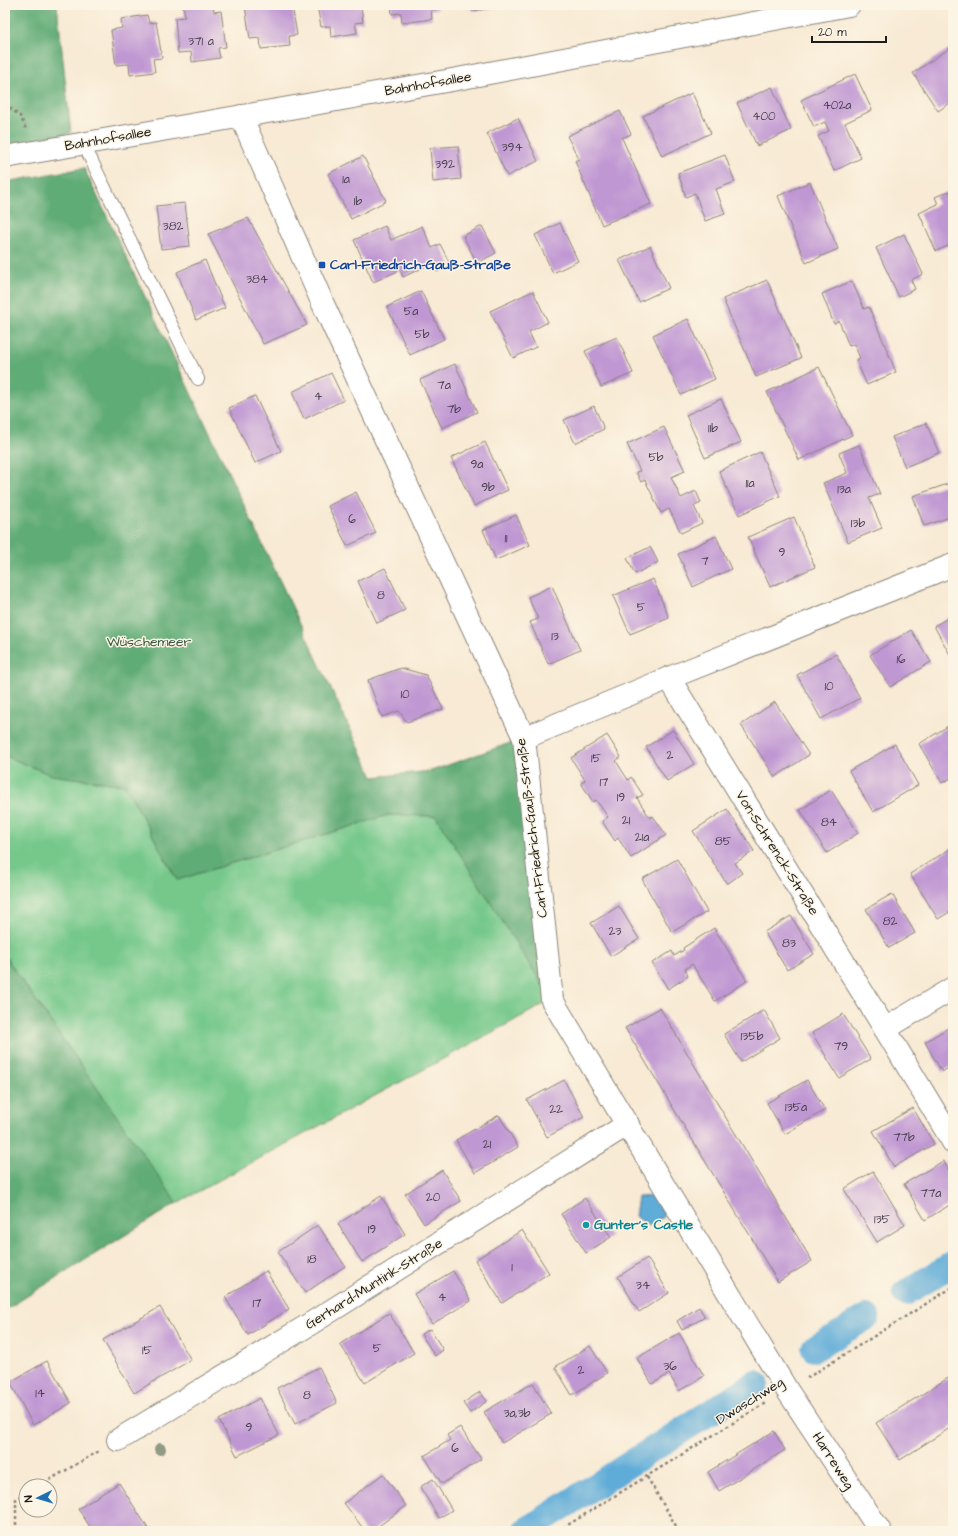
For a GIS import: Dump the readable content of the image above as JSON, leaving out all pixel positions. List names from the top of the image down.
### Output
{
  "streets": {
    "street": [
      "Bahnhofsallee",
      "Carl-Friedrich-Gauß-Straße",
      "Von-Schrenck-Straße",
      "Gerhard-Muntink-Straße",
      "Harreweg"
    ],
    "path": ["Dwaschweg"]
  },
  "crossings": [
    ["Bahnhofsallee", "Carl-Friedrich-Gauß-Straße"],
    ["Carl-Friedrich-Gauß-Straße", "Gerhard-Muntink-Straße"],
    ["Carl-Friedrich-Gauß-Straße", "Dwaschweg"],
    ["Carl-Friedrich-Gauß-Straße", "Harreweg"],
    ["Dwaschweg", "Harreweg"]
  ],
  "parks": ["Wüschemeer"],
  "places": {
    "transit": ["Carl-Friedrich-Gauß-Straße"],
    "other": ["Gunter's Castle"]
  },
  "house_numbers": [
    "371 a",
    "402a",
    "400",
    "394",
    "392",
    "1a",
    "1b",
    "382",
    "384",
    "5a",
    "5b",
    "7a",
    "4",
    "7b",
    "11b",
    "5b",
    "9a",
    "11a",
    "9b",
    "13a",
    "6",
    "13b",
    "11",
    "9",
    "7",
    "8",
    "5",
    "13",
    "16",
    "10",
    "10",
    "2",
    "15",
    "17",
    "19",
    "21",
    "84",
    "21a",
    "85",
    "82",
    "23",
    "83",
    "135b",
    "79",
    "135a",
    "22",
    "77b",
    "21",
    "77a",
    "20",
    "135",
    "19",
    "18",
    "1",
    "34",
    "4",
    "17",
    "5",
    "15",
    "36",
    "2",
    "14",
    "8",
    "3a,3b",
    "9",
    "6"
  ],
  "scale_bar": "20 m",
  "north": "left"
}
